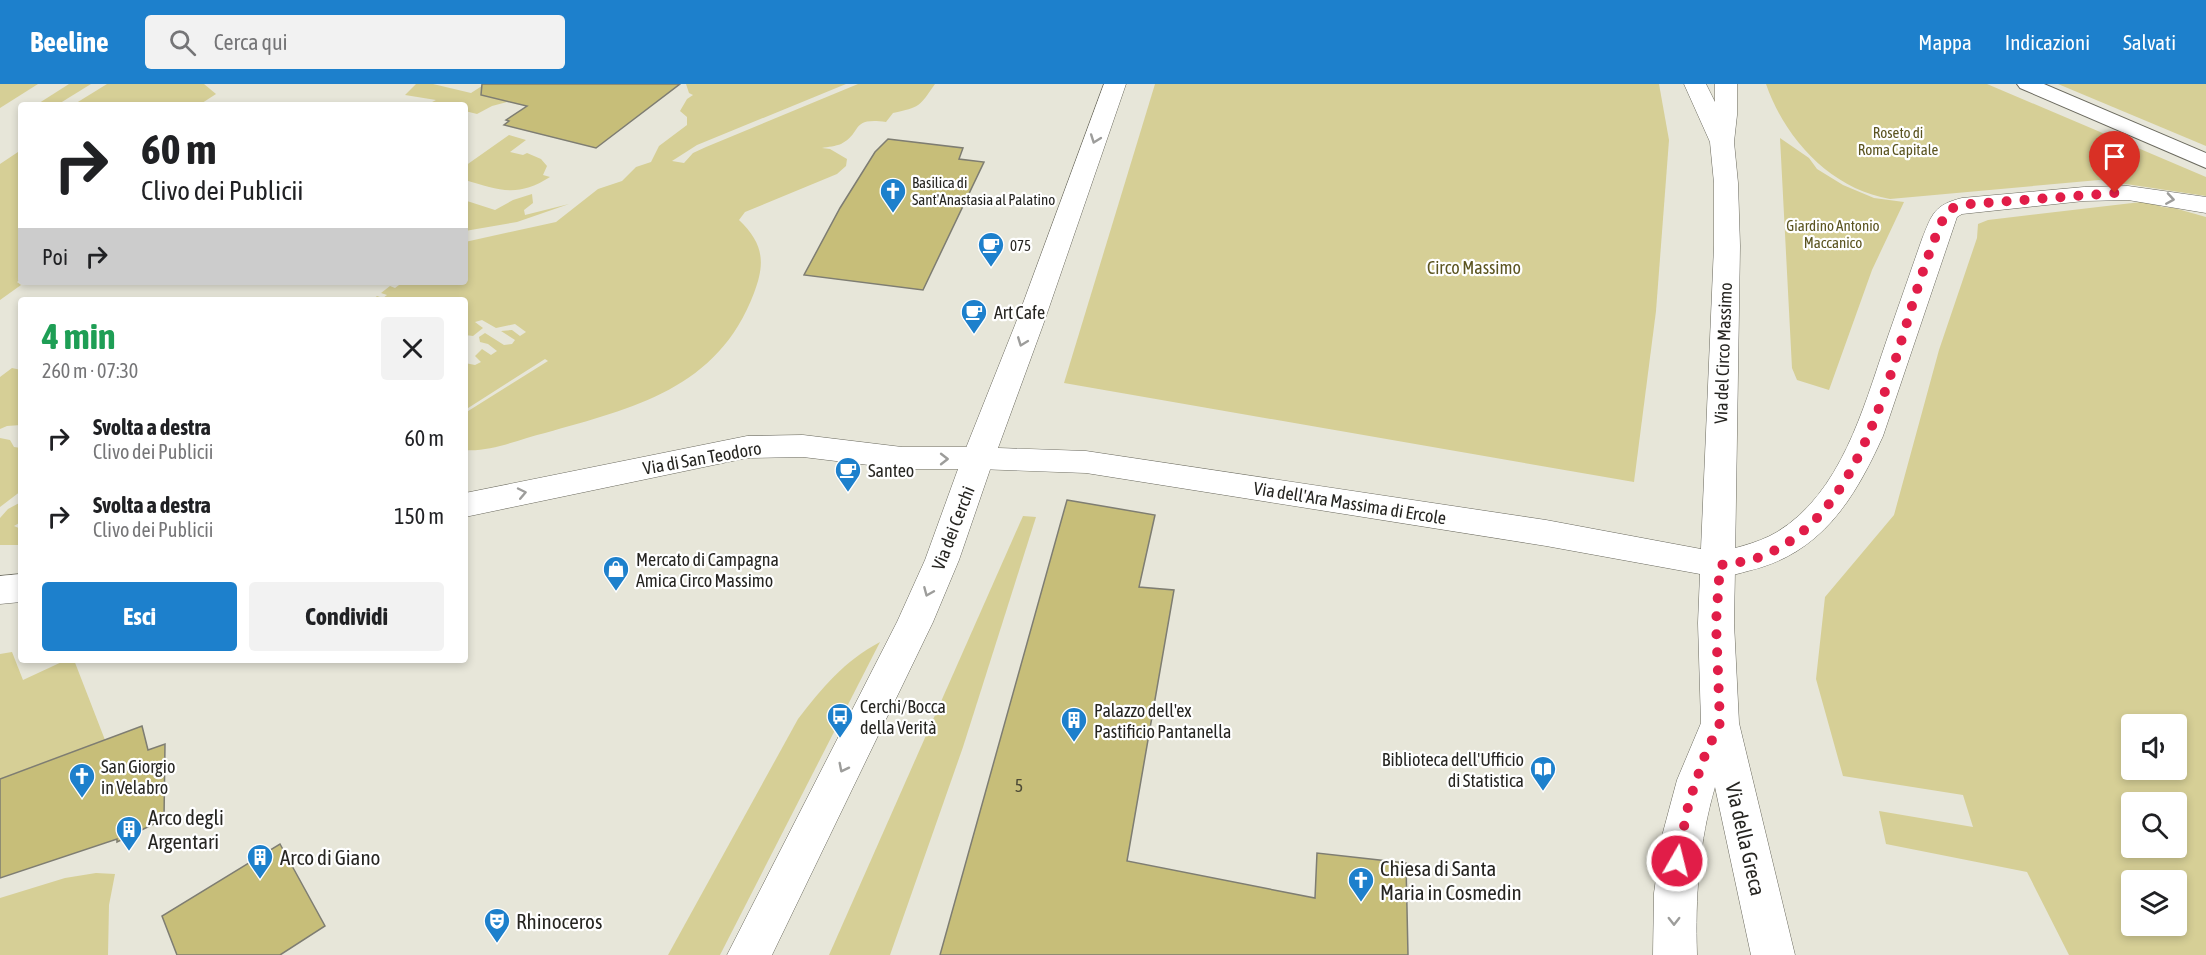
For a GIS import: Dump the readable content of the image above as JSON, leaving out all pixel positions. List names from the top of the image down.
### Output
{
  "streets": {
    "main road": [
      "Via del Circo Massimo",
      "Via di San Teodoro",
      "Via dell'Ara Massima di Ercole",
      "Via dei Cerchi",
      "Via della Greca"
    ]
  },
  "crossings": [
    ["Via del Circo Massimo", "Via dell'Ara Massima di Ercole"],
    ["Via del Circo Massimo", "Via della Greca"],
    ["Via di San Teodoro", "Via dell'Ara Massima di Ercole"],
    ["Via di San Teodoro", "Via dei Cerchi"],
    ["Via dell'Ara Massima di Ercole", "Via dei Cerchi"],
    ["Via dell'Ara Massima di Ercole", "Via della Greca"]
  ],
  "one_way": ["Via di San Teodoro", "Via dei Cerchi"],
  "parks": ["Roseto di Roma Capitale", "Giardino Antonio Maccanico", "Circo Massimo"],
  "places": {
    "church": ["Basilica di Sant'Anastasia al Palatino", "San Giorgio in Velabro", "Chiesa di Santa Maria in Cosmedin"],
    "cafe": ["075", "Art Cafe", "Santeo"],
    "shop": ["Mercato di Campagna Amica Circo Massimo"],
    "bus stop": ["Cerchi/Bocca della Verità"],
    "building": ["Palazzo dell'ex Pastificio Pantanella", "Arco degli Argentari", "Arco di Giano"],
    "library": ["Biblioteca dell'Ufficio di Statistica"],
    "theatre": ["Rhinoceros"]
  },
  "house_numbers": ["5"],
  "page": {
    "header": "Beeline",
    "search": "Cerca qui",
    "nav": ["Mappa", "Indicazioni", "Salvati"],
    "turn": ["60 m", "Clivo dei Publicii"],
    "then": "Poi",
    "heading": ["4 min", "260 m · 07:30"],
    "list": [
      {
        "name": "Svolta a destra",
        "note": "Clivo dei Publicii",
        "value": "60 m"
      },
      {
        "name": "Svolta a destra",
        "note": "Clivo dei Publicii",
        "value": "150 m"
      }
    ],
    "buttons": ["Esci", "Condividi"]
  }
}
